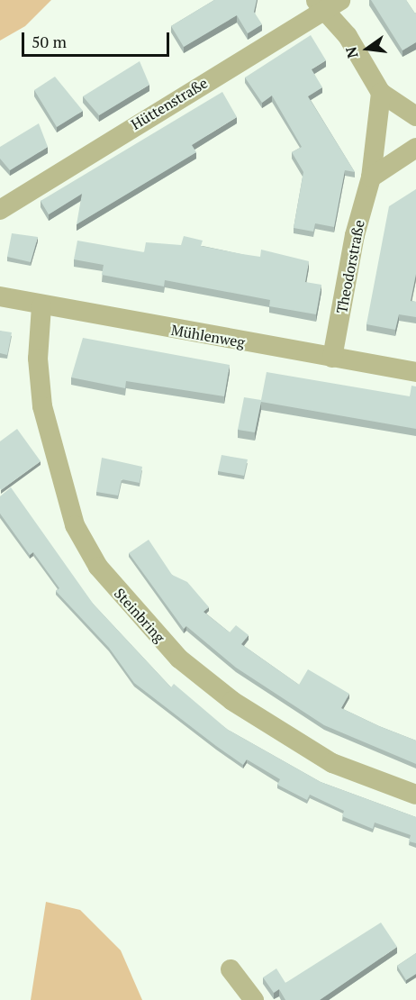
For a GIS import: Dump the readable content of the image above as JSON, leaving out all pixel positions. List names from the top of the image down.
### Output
{
  "streets": {
    "street": [
      "Hüttenstraße",
      "Theodorstraße",
      "Mühlenweg",
      "Steinbring"
    ]
  },
  "crossings": [
    ["Theodorstraße", "Mühlenweg"],
    ["Mühlenweg", "Steinbring"]
  ],
  "scale_bar": "50 m",
  "north": "left"
}
